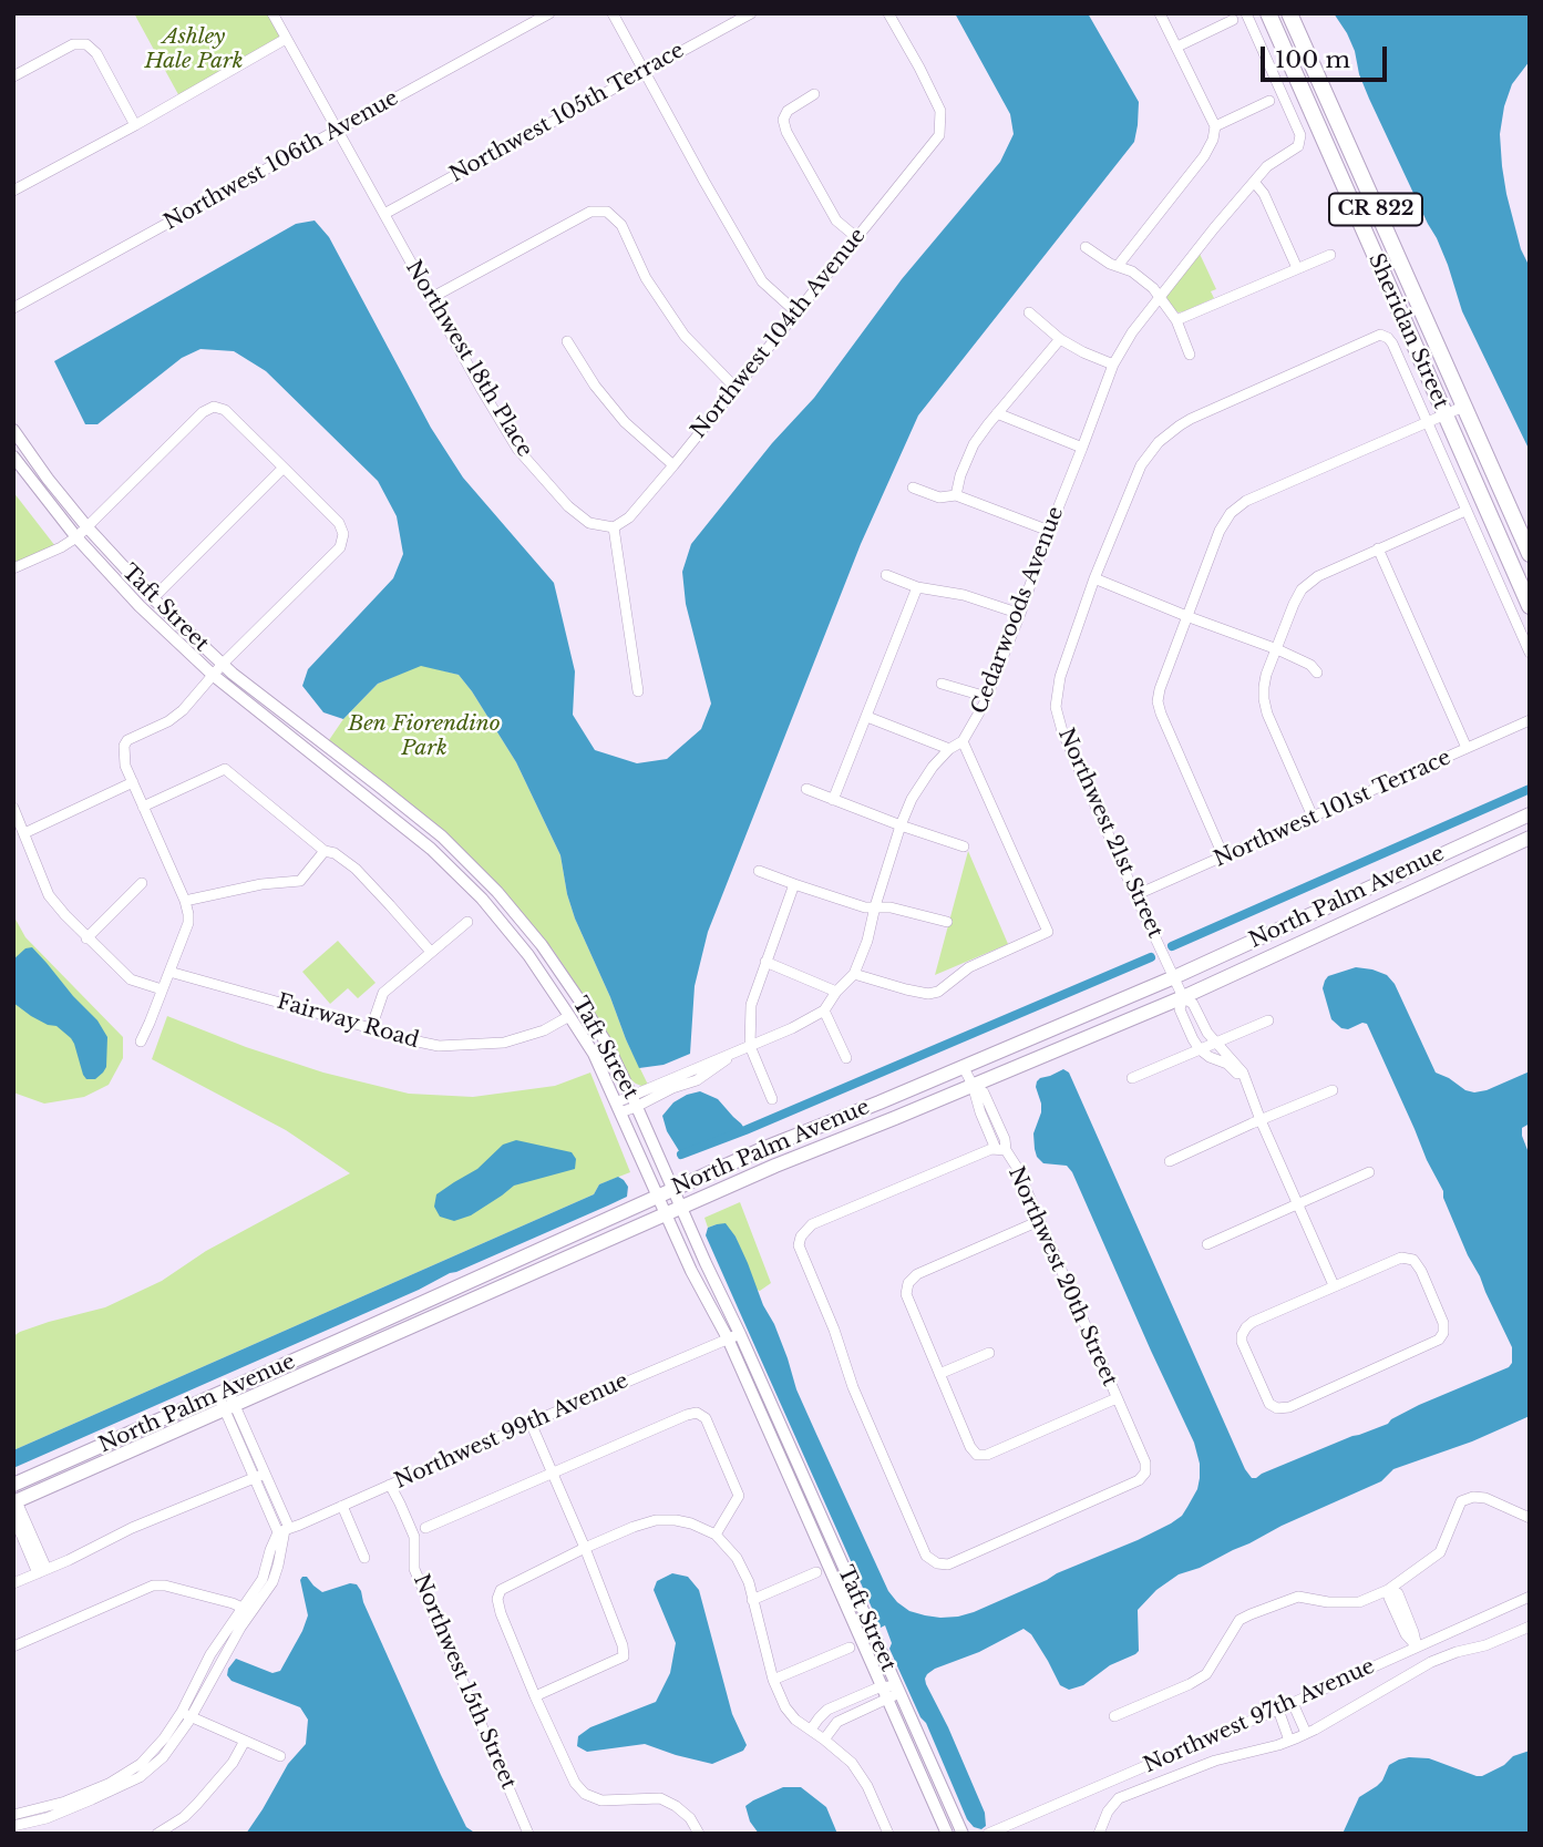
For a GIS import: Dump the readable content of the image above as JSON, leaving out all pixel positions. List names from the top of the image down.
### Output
{
  "streets": {
    "main road": ["CR 822", "Sheridan Street", "North Palm Avenue"],
    "street": [
      "Northwest 105th Terrace",
      "Northwest 106th Avenue",
      "Northwest 104th Avenue",
      "Northwest 18th Place",
      "Taft Street",
      "Cedarwoods Avenue",
      "Northwest 101st Terrace",
      "Northwest 21st Street",
      "Fairway Road",
      "Northwest 20th Street",
      "Northwest 99th Avenue",
      "Northwest 15th Street",
      "Northwest 97th Avenue"
    ]
  },
  "crossings": [
    ["Northwest 105th Terrace", "Northwest 18th Place"],
    ["Northwest 106th Avenue", "Northwest 18th Place"],
    ["Northwest 104th Avenue", "Northwest 18th Place"],
    ["Taft Street", "Cedarwoods Avenue"],
    ["Taft Street", "North Palm Avenue"],
    ["Taft Street", "Fairway Road"],
    ["Taft Street", "Northwest 99th Avenue"],
    ["Northwest 101st Terrace", "Northwest 21st Street"],
    ["Northwest 21st Street", "North Palm Avenue"],
    ["North Palm Avenue", "Northwest 20th Street"],
    ["Northwest 99th Avenue", "Northwest 15th Street"]
  ],
  "parks": ["Ashley Hale Park", "Ben Fiorendino Park"],
  "scale_bar": "100 m"
}
